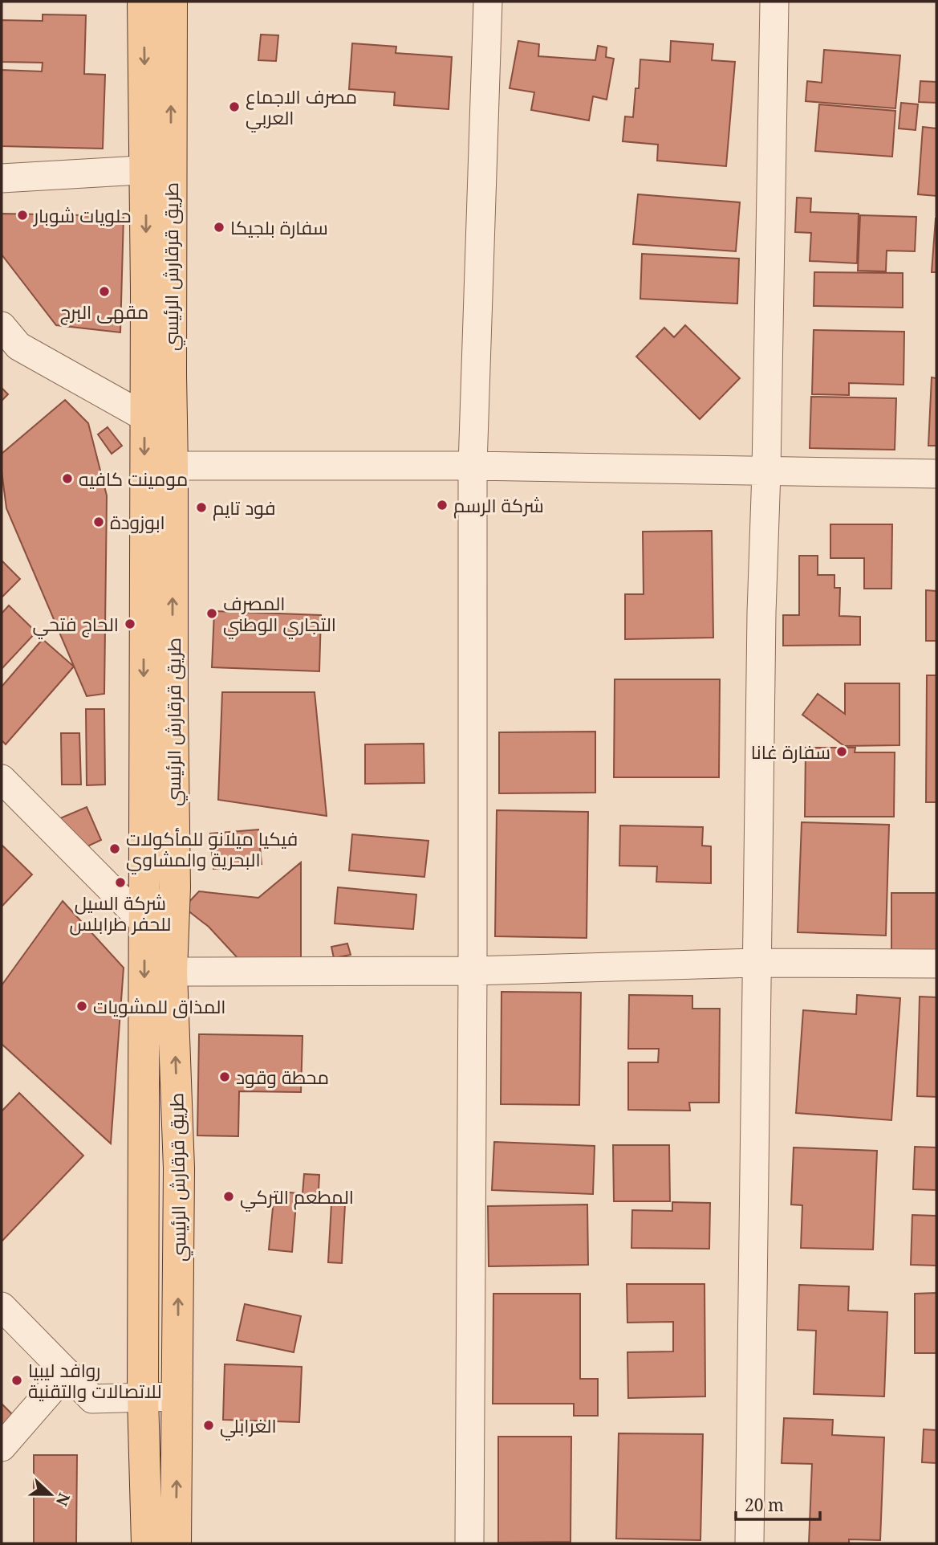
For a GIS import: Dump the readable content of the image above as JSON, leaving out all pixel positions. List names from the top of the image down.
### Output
{
  "streets": {
    "main road": ["طريق قرقارش الرئيسي"]
  },
  "places": [
    "مصرف الاجماع العربي",
    "حلويات شوبار",
    "سفارة بلجيكا",
    "مقهى البرج",
    "مومينت كافيه",
    "شركة الرسم",
    "فود تايم",
    "ابوزودة",
    "المصرف التجاري الوطني",
    "الحاج فتحي",
    "سفارة غانا",
    "فيكيا ميلانو للمأكولات البحرية والمشاوي",
    "شركة السيل للحفر طرابلس",
    "المذاق للمشويات",
    "محطة وقود",
    "المطعم التركي",
    "روافد ليبيا للاتصالات والتقنية",
    "الغرابلي"
  ],
  "scale_bar": "20 m",
  "north": "right"
}
